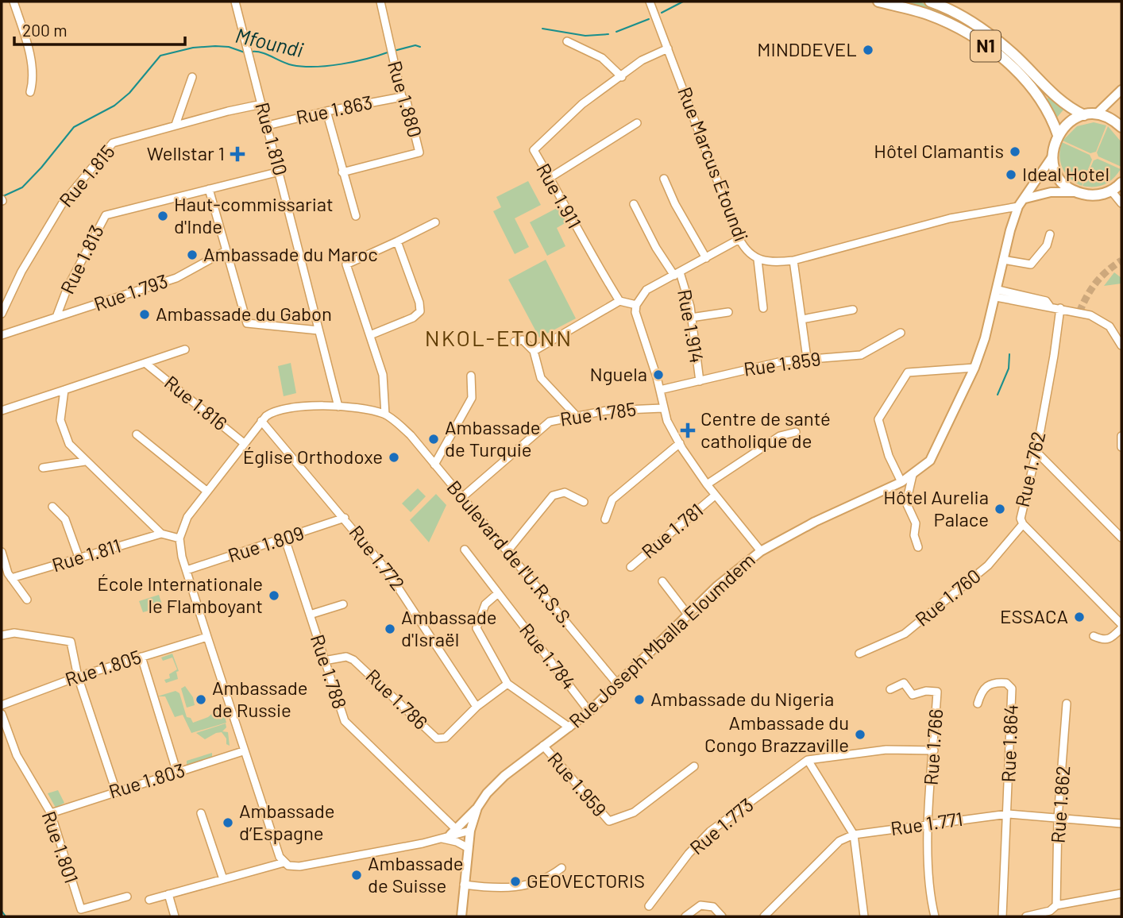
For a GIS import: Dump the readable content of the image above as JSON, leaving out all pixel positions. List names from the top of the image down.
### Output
{
  "streets": {
    "highway": ["N1"],
    "main road": ["Rue Joseph Mballa Eloumdem"],
    "street": [
      "Rue 1.880",
      "Rue 1.863",
      "Rue 1.810",
      "Rue Marcus Etoundi",
      "Rue 1.815",
      "Rue 1.911",
      "Rue 1.813",
      "Rue 1.793",
      "Rue 1.914",
      "Rue 1.859",
      "Rue 1.816",
      "Rue 1.785",
      "Rue 1.762",
      "Rue 1.781",
      "Rue 1.809",
      "Boulevard de l'U.R.S.S.",
      "Rue 1.811",
      "Rue 1.772",
      "Rue 1.760",
      "Rue 1.784",
      "Rue 1.805",
      "Rue 1.788",
      "Rue 1.786",
      "Rue 1.864",
      "Rue 1.766",
      "Rue 1.803",
      "Rue 1.959",
      "Rue 1.862",
      "Rue 1.771",
      "Rue 1.773",
      "Rue 1.801"
    ]
  },
  "crossings": [
    ["Rue 1.880", "Rue 1.863"],
    ["Rue 1.863", "Rue 1.810"],
    ["Rue 1.810", "Rue 1.815"],
    ["Rue 1.810", "Rue 1.813"],
    ["Rue 1.810", "Boulevard de l'U.R.S.S."],
    ["Rue Marcus Etoundi", "Rue 1.911"],
    ["Rue Marcus Etoundi", "Rue Joseph Mballa Eloumdem"],
    ["Rue 1.813", "Rue 1.793"],
    ["Rue 1.914", "Rue 1.859"],
    ["Rue 1.816", "Boulevard de l'U.R.S.S."],
    ["Rue 1.785", "Boulevard de l'U.R.S.S."],
    ["Rue 1.762", "Rue 1.760"],
    ["Rue 1.809", "Rue 1.772"],
    ["Rue 1.809", "Rue 1.788"],
    ["Boulevard de l'U.R.S.S.", "Rue 1.772"],
    ["Boulevard de l'U.R.S.S.", "Rue Joseph Mballa Eloumdem"],
    ["Rue 1.772", "Rue 1.786"],
    ["Rue Joseph Mballa Eloumdem", "Rue 1.784"],
    ["Rue Joseph Mballa Eloumdem", "Rue 1.959"],
    ["Rue 1.788", "Rue 1.786"],
    ["Rue 1.864", "Rue 1.771"],
    ["Rue 1.766", "Rue 1.771"],
    ["Rue 1.766", "Rue 1.773"],
    ["Rue 1.803", "Rue 1.801"],
    ["Rue 1.862", "Rue 1.771"]
  ],
  "districts": ["NKOL-ETONN"],
  "water": ["Mfoundi"],
  "places": {
    "other": [
      "MINDDEVEL",
      "Hôtel Clamantis",
      "Ideal Hotel",
      "Haut-commissariat d'Inde",
      "Ambassade du Maroc",
      "Ambassade du Gabon",
      "Nguela",
      "Ambassade de Turquie",
      "Église Orthodoxe",
      "Hôtel Aurelia Palace",
      "École Internationale le Flamboyant",
      "ESSACA",
      "Ambassade d'Israël",
      "Ambassade de Russie",
      "Ambassade du Nigeria",
      "Ambassade du Congo Brazzaville",
      "Ambassade d’Espagne",
      "Ambassade de Suisse",
      "GEOVECTORIS"
    ],
    "health": ["Wellstar 1", "Centre de santé catholique de"]
  },
  "scale_bar": "200 m"
}
